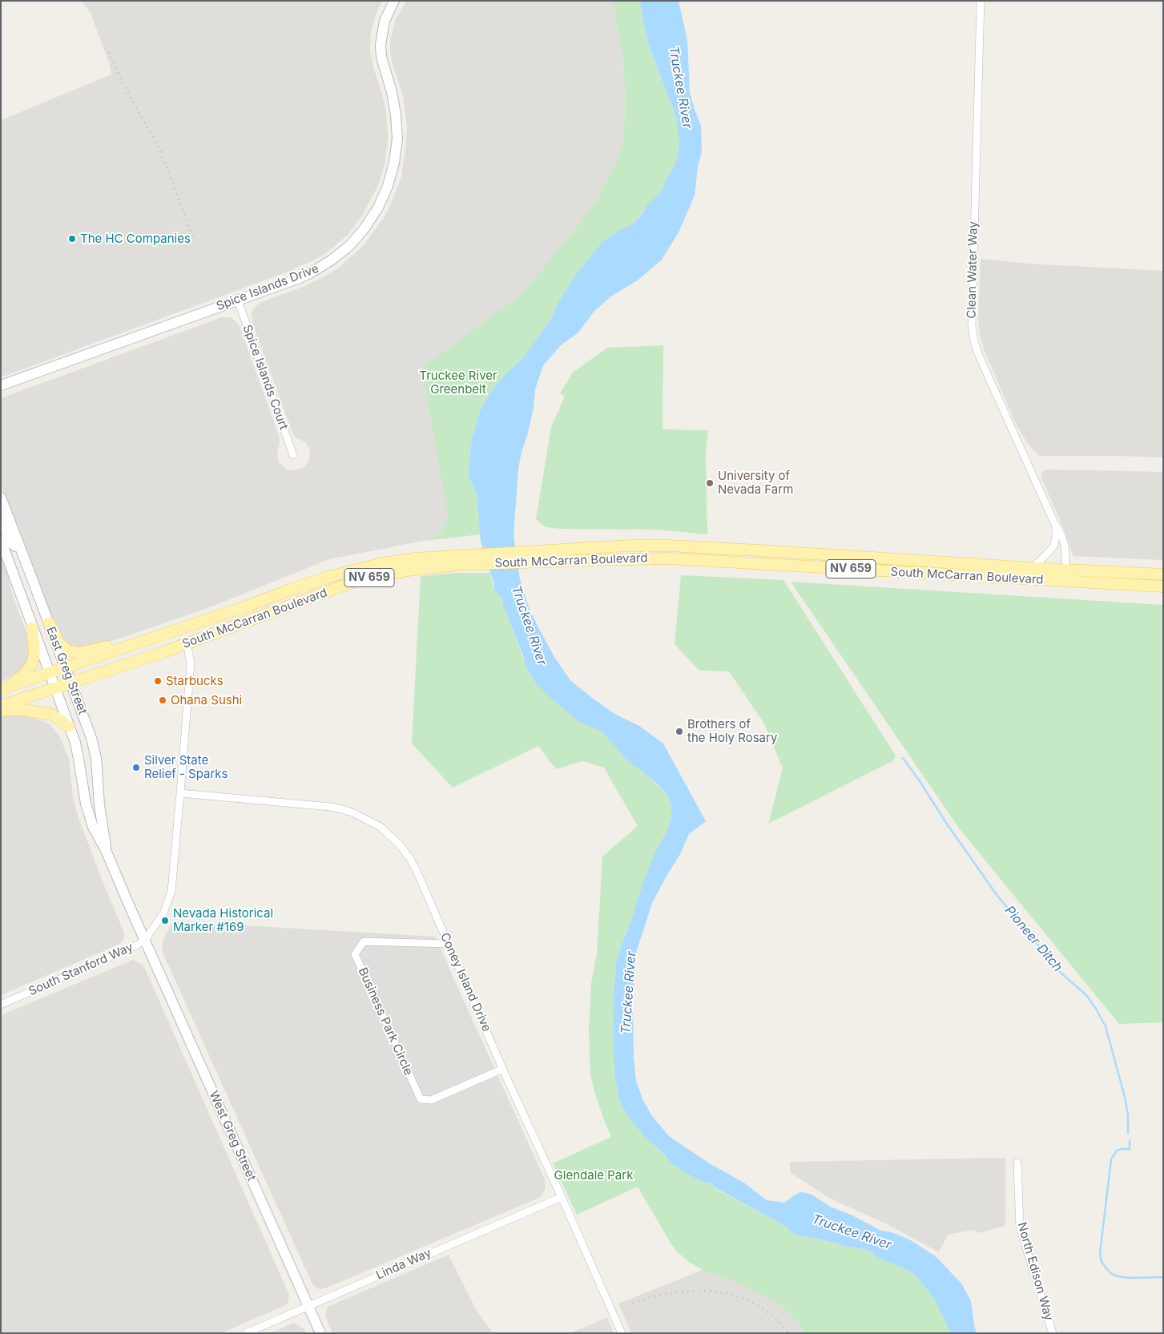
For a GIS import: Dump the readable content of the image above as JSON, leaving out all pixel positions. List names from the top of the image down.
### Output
{
  "streets": {
    "main road": [
      "Spice Islands Drive",
      "South McCarran Boulevard",
      "NV 659",
      "East Greg Street",
      "West Greg Street"
    ],
    "street": [
      "Clean Water Way",
      "Spice Islands Court",
      "South Stanford Way",
      "Coney Island Drive",
      "Business Park Circle",
      "Linda Way",
      "North Edison Way"
    ]
  },
  "crossings": [
    ["Clean Water Way", "South McCarran Boulevard"],
    ["Spice Islands Drive", "Spice Islands Court"],
    ["South McCarran Boulevard", "East Greg Street"],
    ["South McCarran Boulevard", "South Stanford Way"],
    ["East Greg Street", "South Stanford Way"],
    ["East Greg Street", "West Greg Street"],
    ["South Stanford Way", "Coney Island Drive"],
    ["South Stanford Way", "West Greg Street"],
    ["Coney Island Drive", "Business Park Circle"],
    ["Coney Island Drive", "Linda Way"],
    ["West Greg Street", "Linda Way"]
  ],
  "water": ["Truckee River", "Pioneer Ditch"],
  "parks": ["Truckee River Greenbelt", "Glendale Park"],
  "places": [
    "The HC Companies",
    "University of Nevada Farm",
    "Starbucks",
    "Ohana Sushi",
    "Brothers of the Holy Rosary",
    "Silver State Relief - Sparks",
    "Nevada Historical Marker #169"
  ]
}
